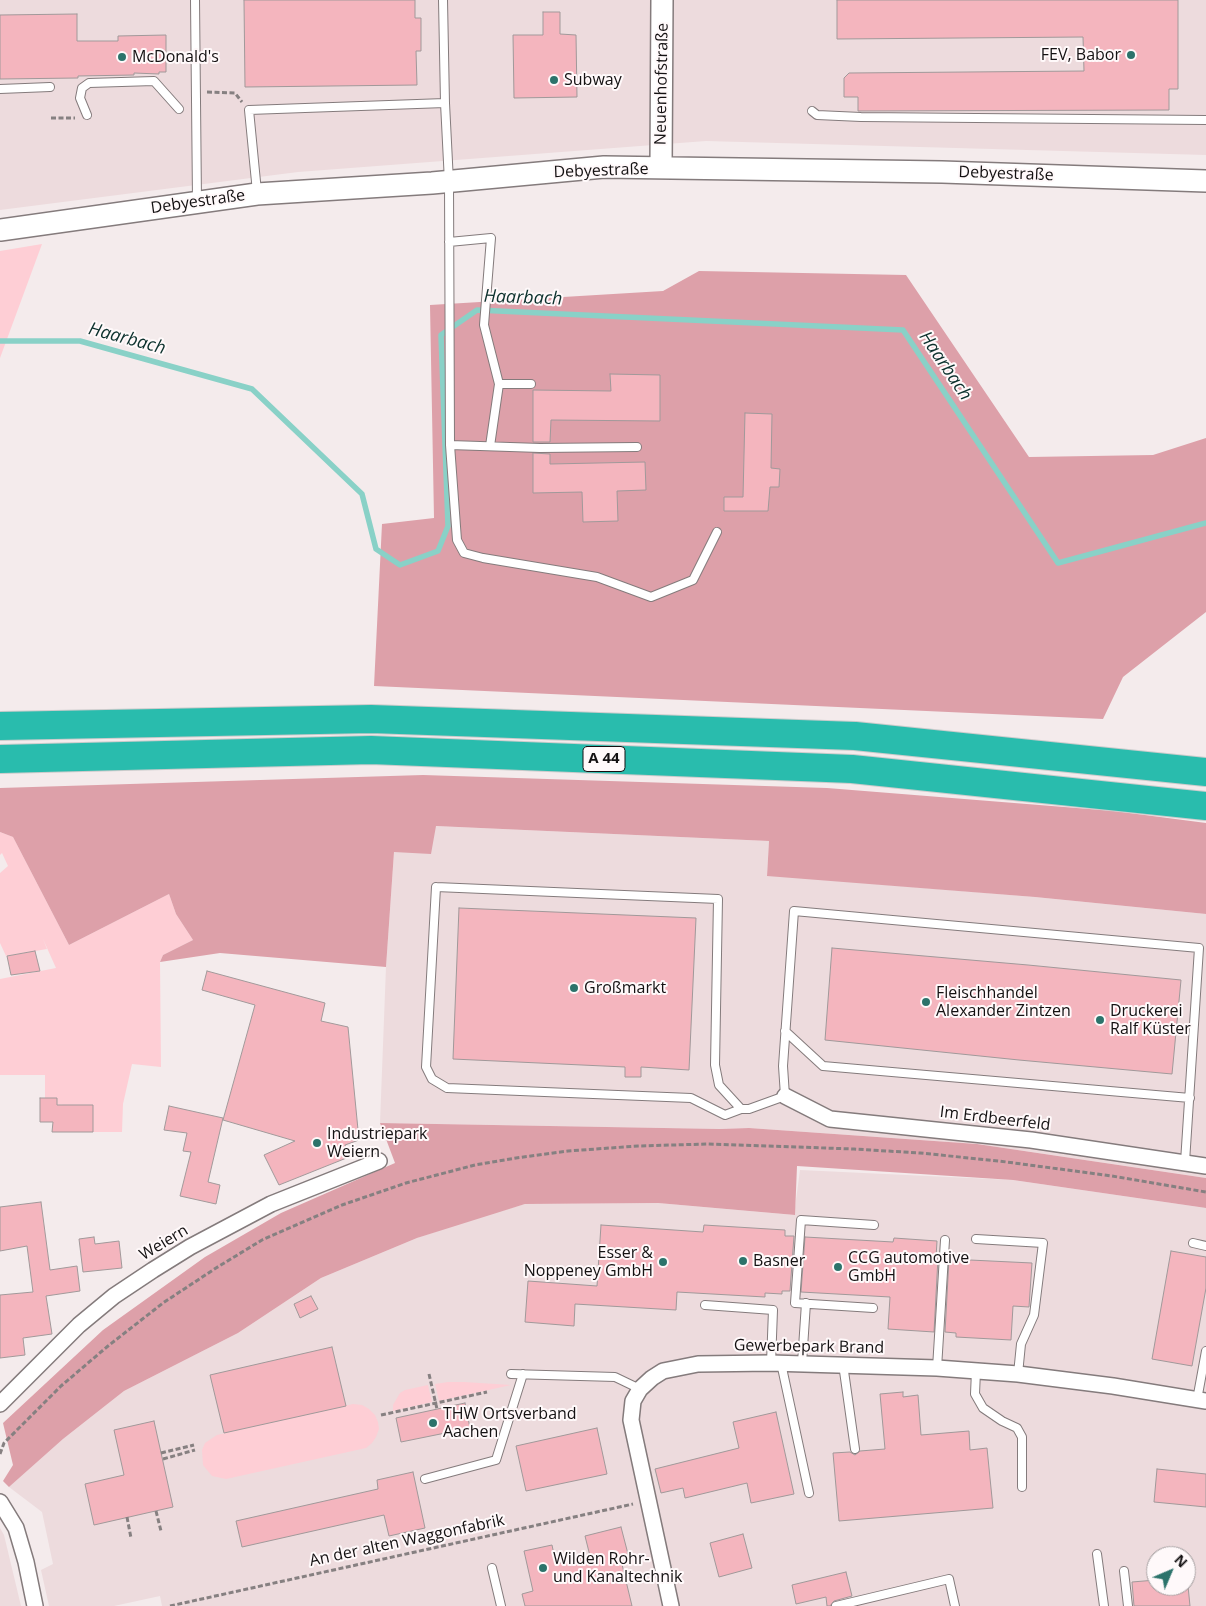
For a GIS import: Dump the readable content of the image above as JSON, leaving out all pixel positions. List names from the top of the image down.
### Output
{
  "streets": {
    "highway": ["A 44"],
    "main road": ["Neuenhofstraße", "Debyestraße"],
    "street": ["Im Erdbeerfeld", "Weiern", "Gewerbepark Brand"],
    "path": ["An der alten Waggonfabrik"]
  },
  "crossings": [
    ["Neuenhofstraße", "Debyestraße"]
  ],
  "water": ["Haarbach"],
  "places": [
    "FEV, Babor",
    "McDonald's",
    "Subway",
    "Großmarkt",
    "Fleischhandel Alexander Zintzen",
    "Druckerei Ralf Küster",
    "Industriepark Weiern",
    "Basner",
    "Esser & Noppeney GmbH",
    "CCG automotive GmbH",
    "THW Ortsverband Aachen",
    "Wilden Rohr- und Kanaltechnik"
  ],
  "north": "top right"
}
